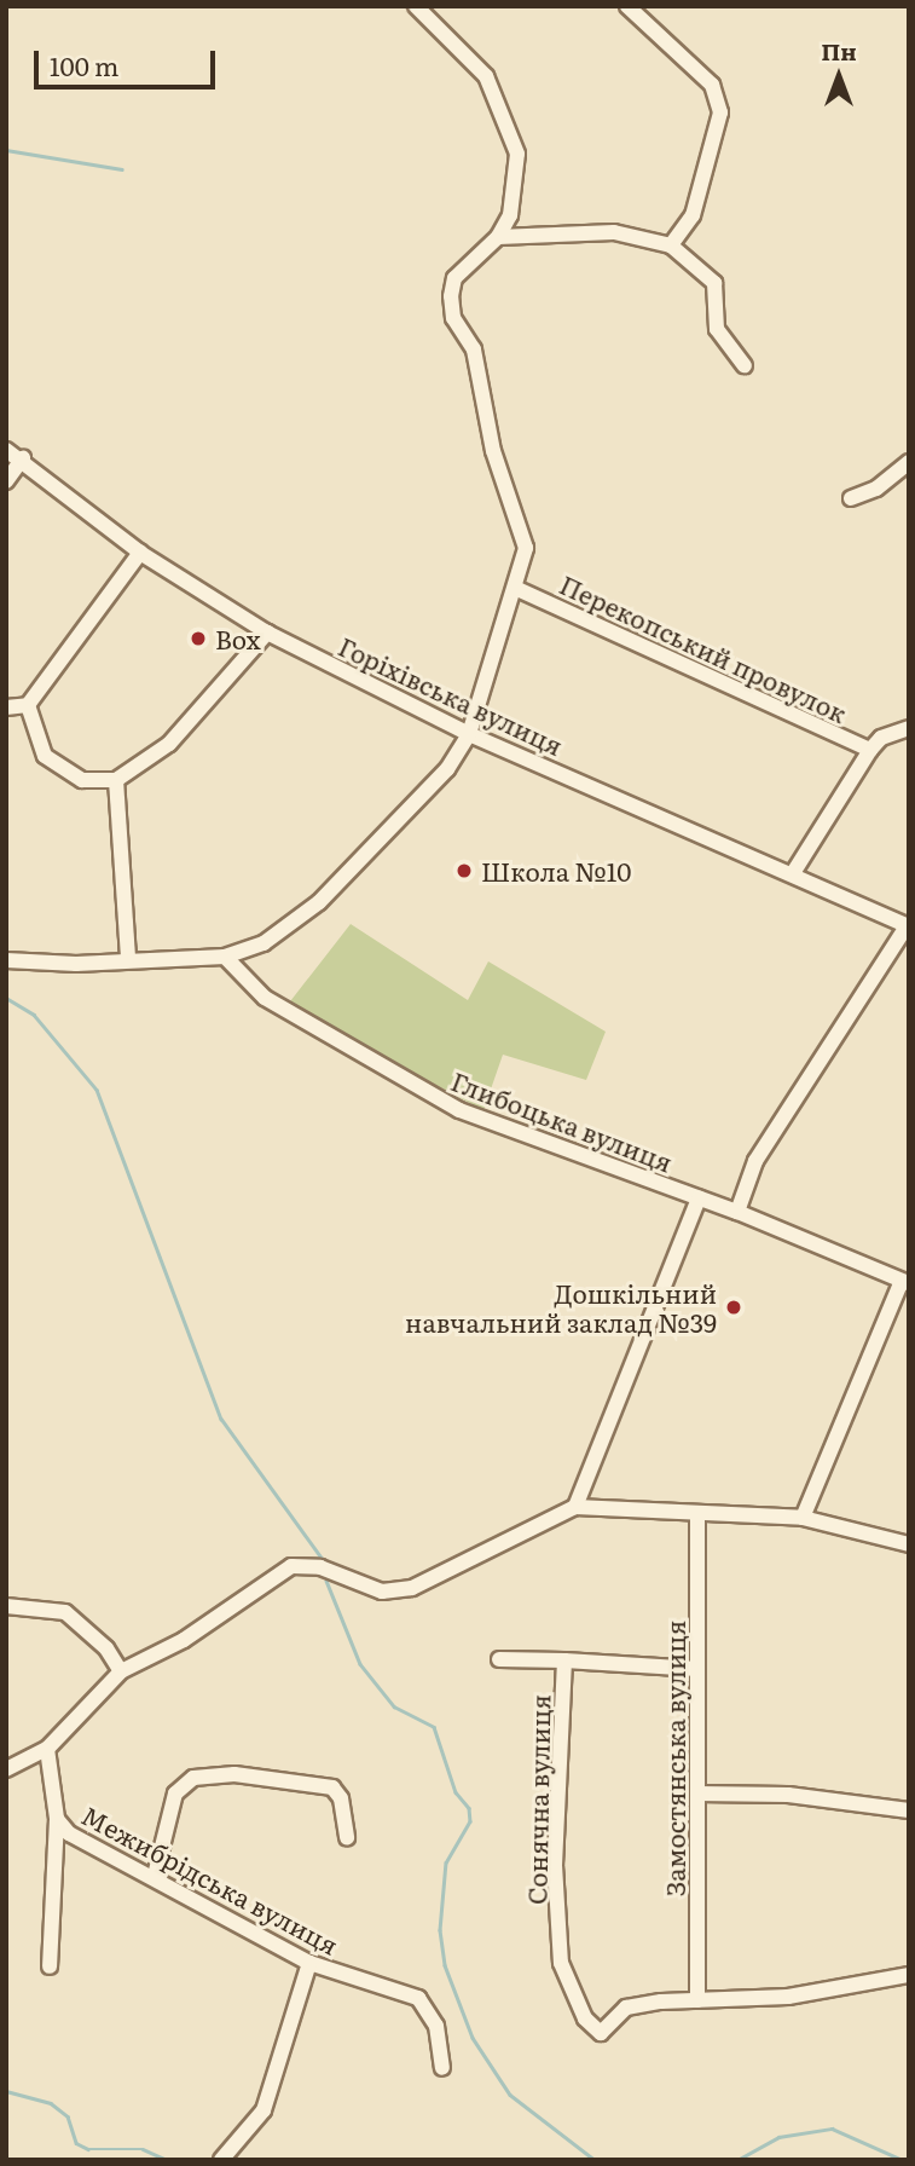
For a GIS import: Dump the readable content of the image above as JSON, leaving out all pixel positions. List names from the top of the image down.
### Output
{
  "streets": {
    "street": [
      "Перекопський провулок",
      "Горіхівська вулиця",
      "Глибоцька вулиця",
      "Замостянська вулиця",
      "Сонячна вулиця",
      "Межибрідська вулиця"
    ]
  },
  "crossings": [
    ["Замостянська вулиця", "Сонячна вулиця"]
  ],
  "places": ["Box", "Школа №10", "Дошкільний навчальний заклад №39"],
  "scale_bar": "100 m",
  "north": "top"
}
